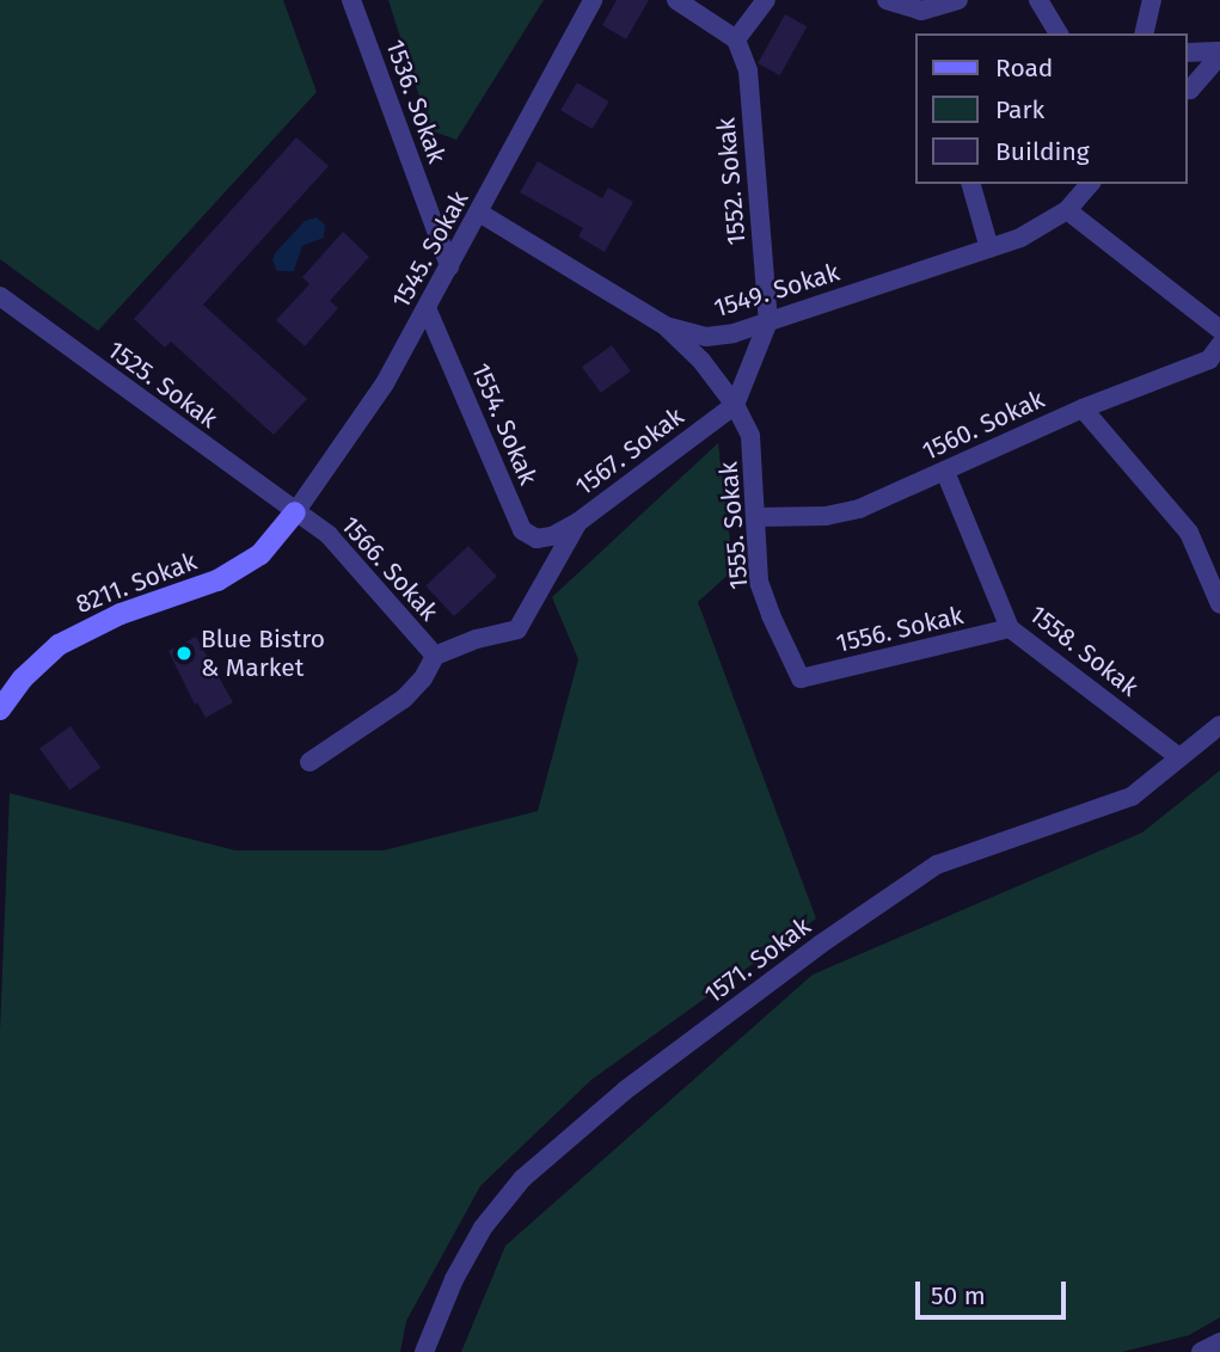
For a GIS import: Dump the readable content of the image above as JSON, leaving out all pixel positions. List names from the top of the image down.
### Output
{
  "streets": {
    "street": [
      "1536. Sokak",
      "1552. Sokak",
      "1545. Sokak",
      "1549. Sokak",
      "1525. Sokak",
      "1554. Sokak",
      "1560. Sokak",
      "1567. Sokak",
      "1555. Sokak",
      "1566. Sokak",
      "8211. Sokak",
      "1556. Sokak",
      "1558. Sokak",
      "1571. Sokak"
    ]
  },
  "crossings": [
    ["1536. Sokak", "1545. Sokak"],
    ["1552. Sokak", "1549. Sokak"],
    ["1545. Sokak", "1549. Sokak"],
    ["1545. Sokak", "1525. Sokak"],
    ["1545. Sokak", "1554. Sokak"],
    ["1545. Sokak", "1566. Sokak"],
    ["1545. Sokak", "8211. Sokak"],
    ["1549. Sokak", "1555. Sokak"],
    ["1525. Sokak", "1566. Sokak"],
    ["1525. Sokak", "8211. Sokak"],
    ["1554. Sokak", "1567. Sokak"],
    ["1560. Sokak", "1555. Sokak"],
    ["1560. Sokak", "1558. Sokak"],
    ["1567. Sokak", "1555. Sokak"],
    ["1567. Sokak", "1566. Sokak"],
    ["1555. Sokak", "1556. Sokak"],
    ["1566. Sokak", "8211. Sokak"],
    ["1556. Sokak", "1558. Sokak"],
    ["1558. Sokak", "1571. Sokak"]
  ],
  "places": ["Blue Bistro & Market"],
  "legend": ["Road", "Park", "Building"],
  "scale_bar": "50 m"
}
